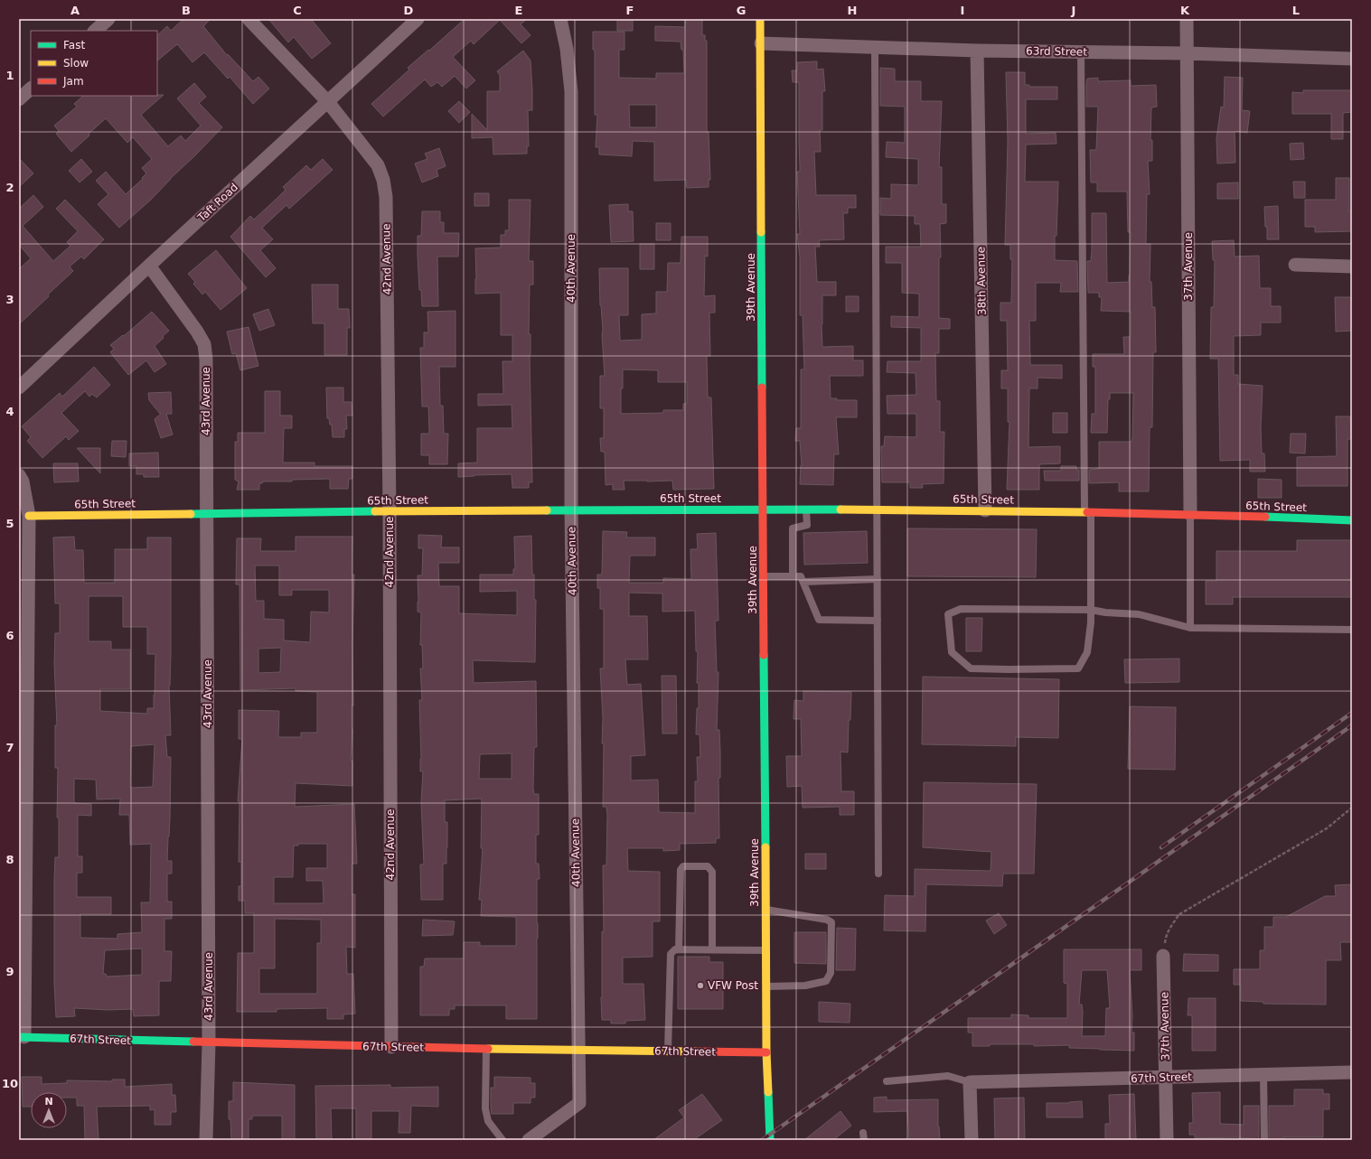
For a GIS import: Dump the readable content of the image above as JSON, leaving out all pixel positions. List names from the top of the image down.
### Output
{
  "streets": {
    "street": [
      "63rd Street",
      "Taft Road",
      "42nd Avenue",
      "37th Avenue",
      "40th Avenue",
      "38th Avenue",
      "39th Avenue",
      "43rd Avenue",
      "65th Street",
      "67th Street"
    ]
  },
  "crossings": [
    ["63rd Street", "37th Avenue"],
    ["63rd Street", "38th Avenue"],
    ["63rd Street", "39th Avenue"],
    ["Taft Road", "42nd Avenue"],
    ["Taft Road", "43rd Avenue"],
    ["42nd Avenue", "65th Street"],
    ["42nd Avenue", "67th Street"],
    ["37th Avenue", "65th Street"],
    ["37th Avenue", "67th Street"],
    ["40th Avenue", "65th Street"],
    ["40th Avenue", "67th Street"],
    ["38th Avenue", "65th Street"],
    ["39th Avenue", "65th Street"],
    ["39th Avenue", "67th Street"],
    ["43rd Avenue", "65th Street"],
    ["43rd Avenue", "67th Street"]
  ],
  "places": ["VFW Post"],
  "legend": ["Fast", "Slow", "Jam"],
  "north": "top",
  "grid": {
    "columns": [
      "A",
      "B",
      "C",
      "D",
      "E",
      "F",
      "G",
      "H",
      "I",
      "J",
      "K",
      "L"
    ],
    "rows": [
      "1",
      "2",
      "3",
      "4",
      "5",
      "6",
      "7",
      "8",
      "9",
      "10"
    ]
  }
}
